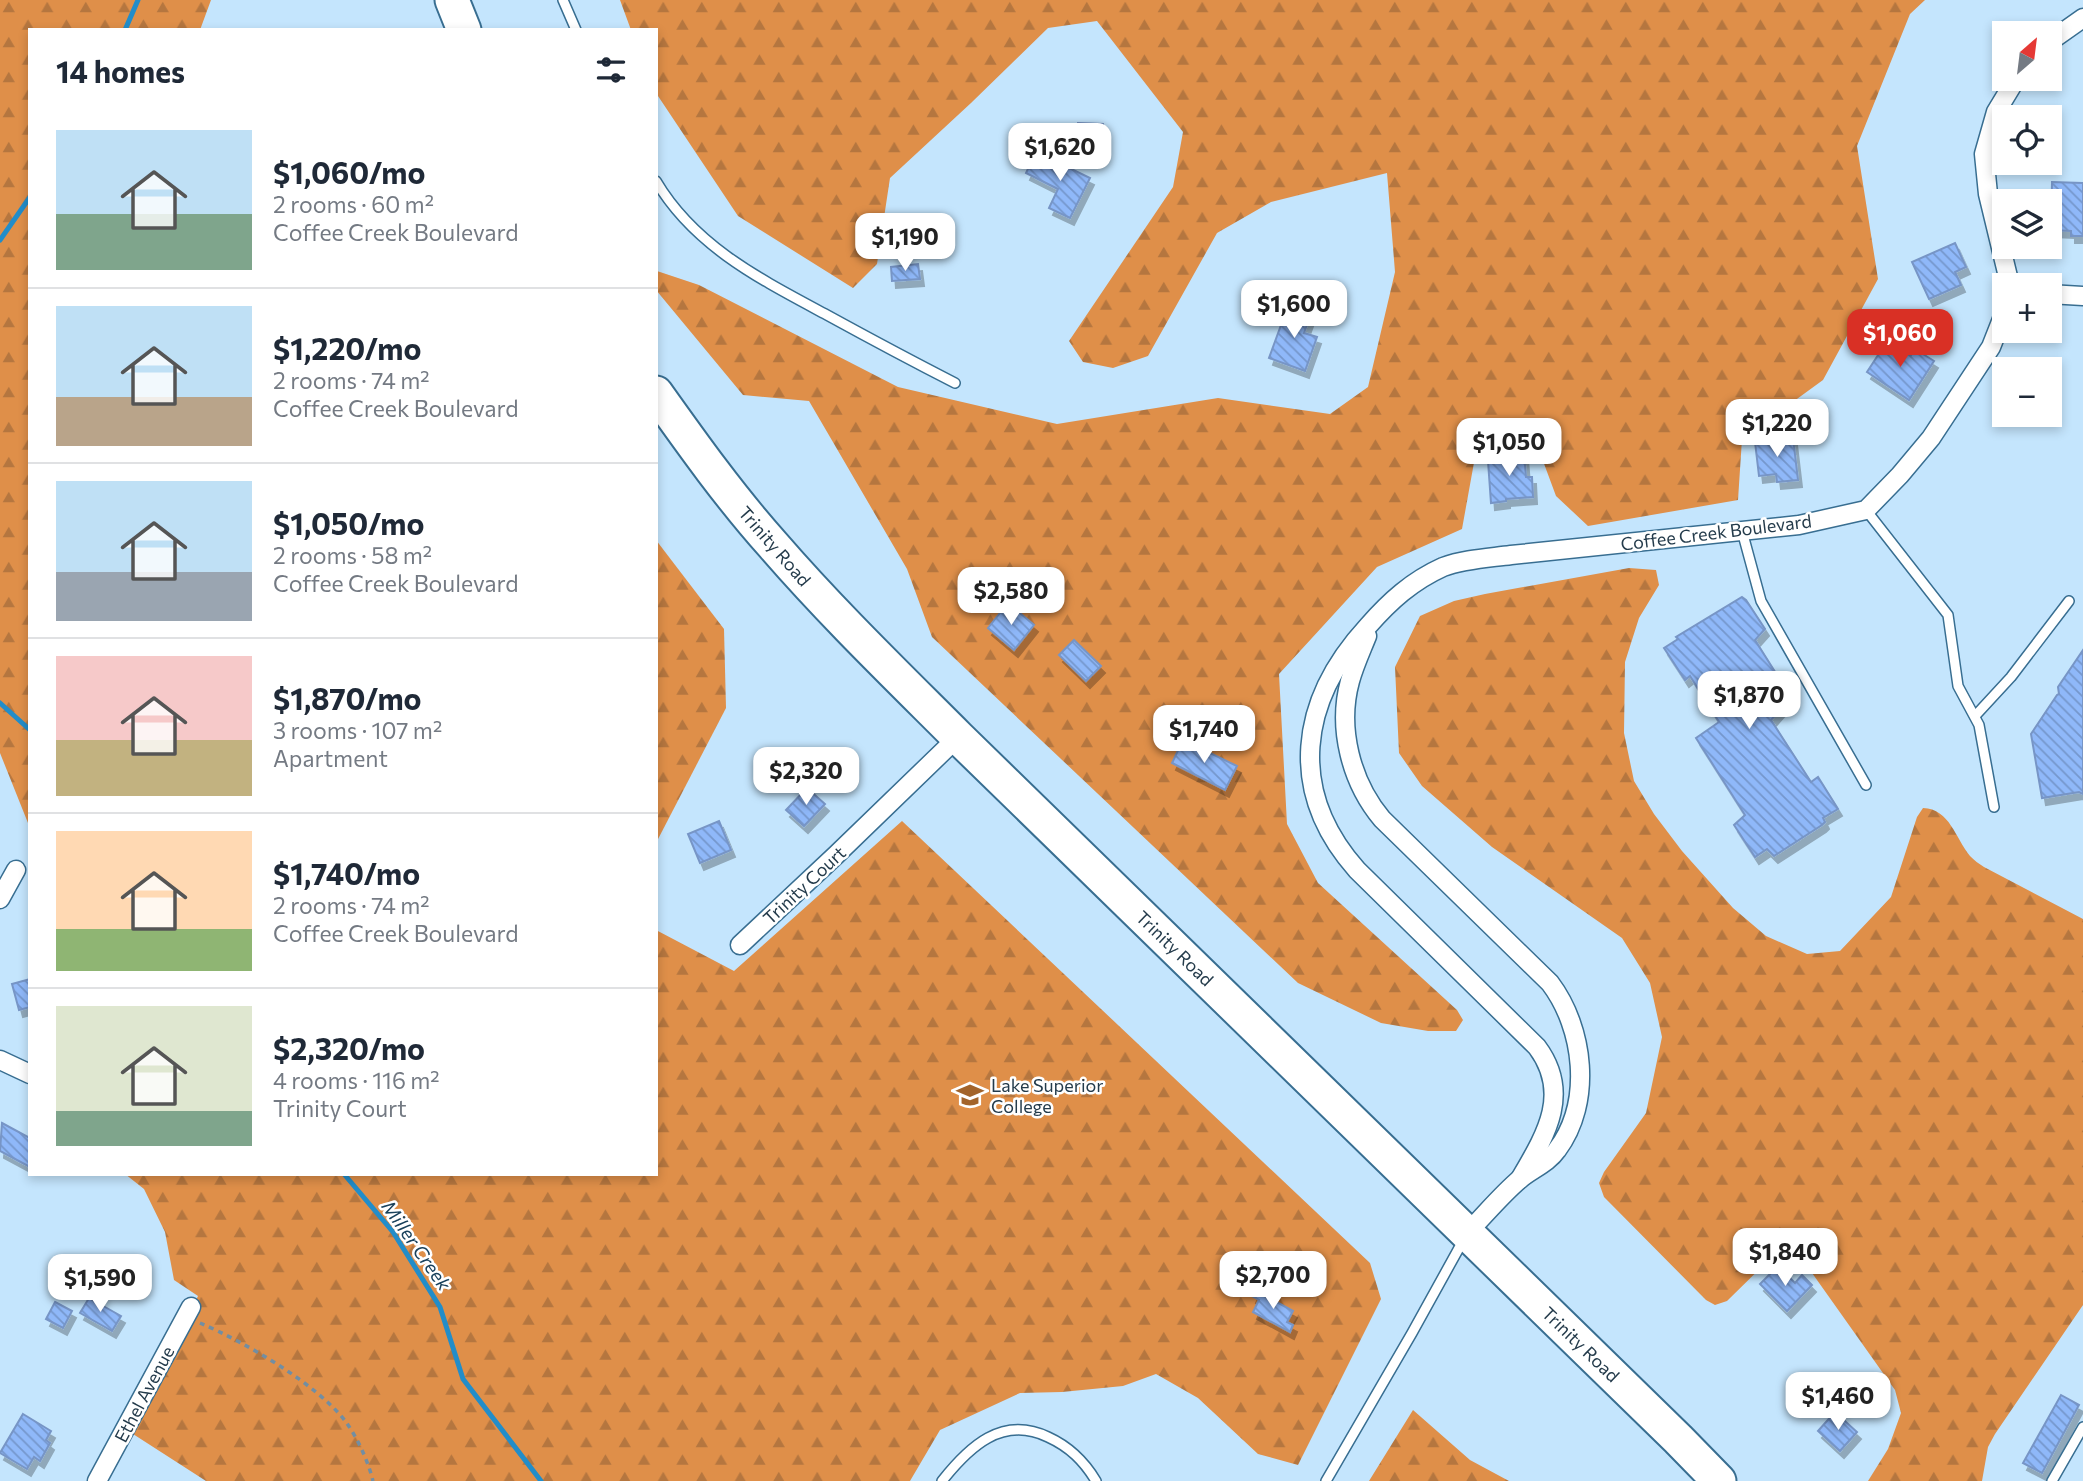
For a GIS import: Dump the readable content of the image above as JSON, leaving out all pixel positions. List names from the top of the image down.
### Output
{
  "streets": {
    "highway": ["Trinity Road"],
    "street": ["Coffee Creek Boulevard", "Trinity Court", "Ethel Avenue"]
  },
  "crossings": [
    ["Coffee Creek Boulevard", "Trinity Road"],
    ["Trinity Road", "Trinity Court"]
  ],
  "water": ["Miller Creek"],
  "places": {
    "school or university": ["Lake Superior College"]
  },
  "north": "top right",
  "page": {
    "map_buttons": ["+", "−"],
    "heading": "14 homes",
    "list": [
      {
        "name": "$1,060/mo",
        "note": "2 rooms · 60 m² · Coffee Creek Boulevard"
      },
      {
        "name": "$1,220/mo",
        "note": "2 rooms · 74 m² · Coffee Creek Boulevard"
      },
      {
        "name": "$1,050/mo",
        "note": "2 rooms · 58 m² · Coffee Creek Boulevard"
      },
      {
        "name": "$1,870/mo",
        "note": "3 rooms · 107 m² · Apartment"
      },
      {
        "name": "$1,740/mo",
        "note": "2 rooms · 74 m² · Coffee Creek Boulevard"
      },
      {
        "name": "$2,320/mo",
        "note": "4 rooms · 116 m² · Trinity Court"
      }
    ],
    "price": [
      "$1,620",
      "$1,190",
      "$1,600",
      "$1,060",
      "$1,220",
      "$1,050",
      "$2,580",
      "$1,870",
      "$1,740",
      "$2,320",
      "$1,840",
      "$2,700",
      "$1,590",
      "$1,460"
    ]
  }
}
